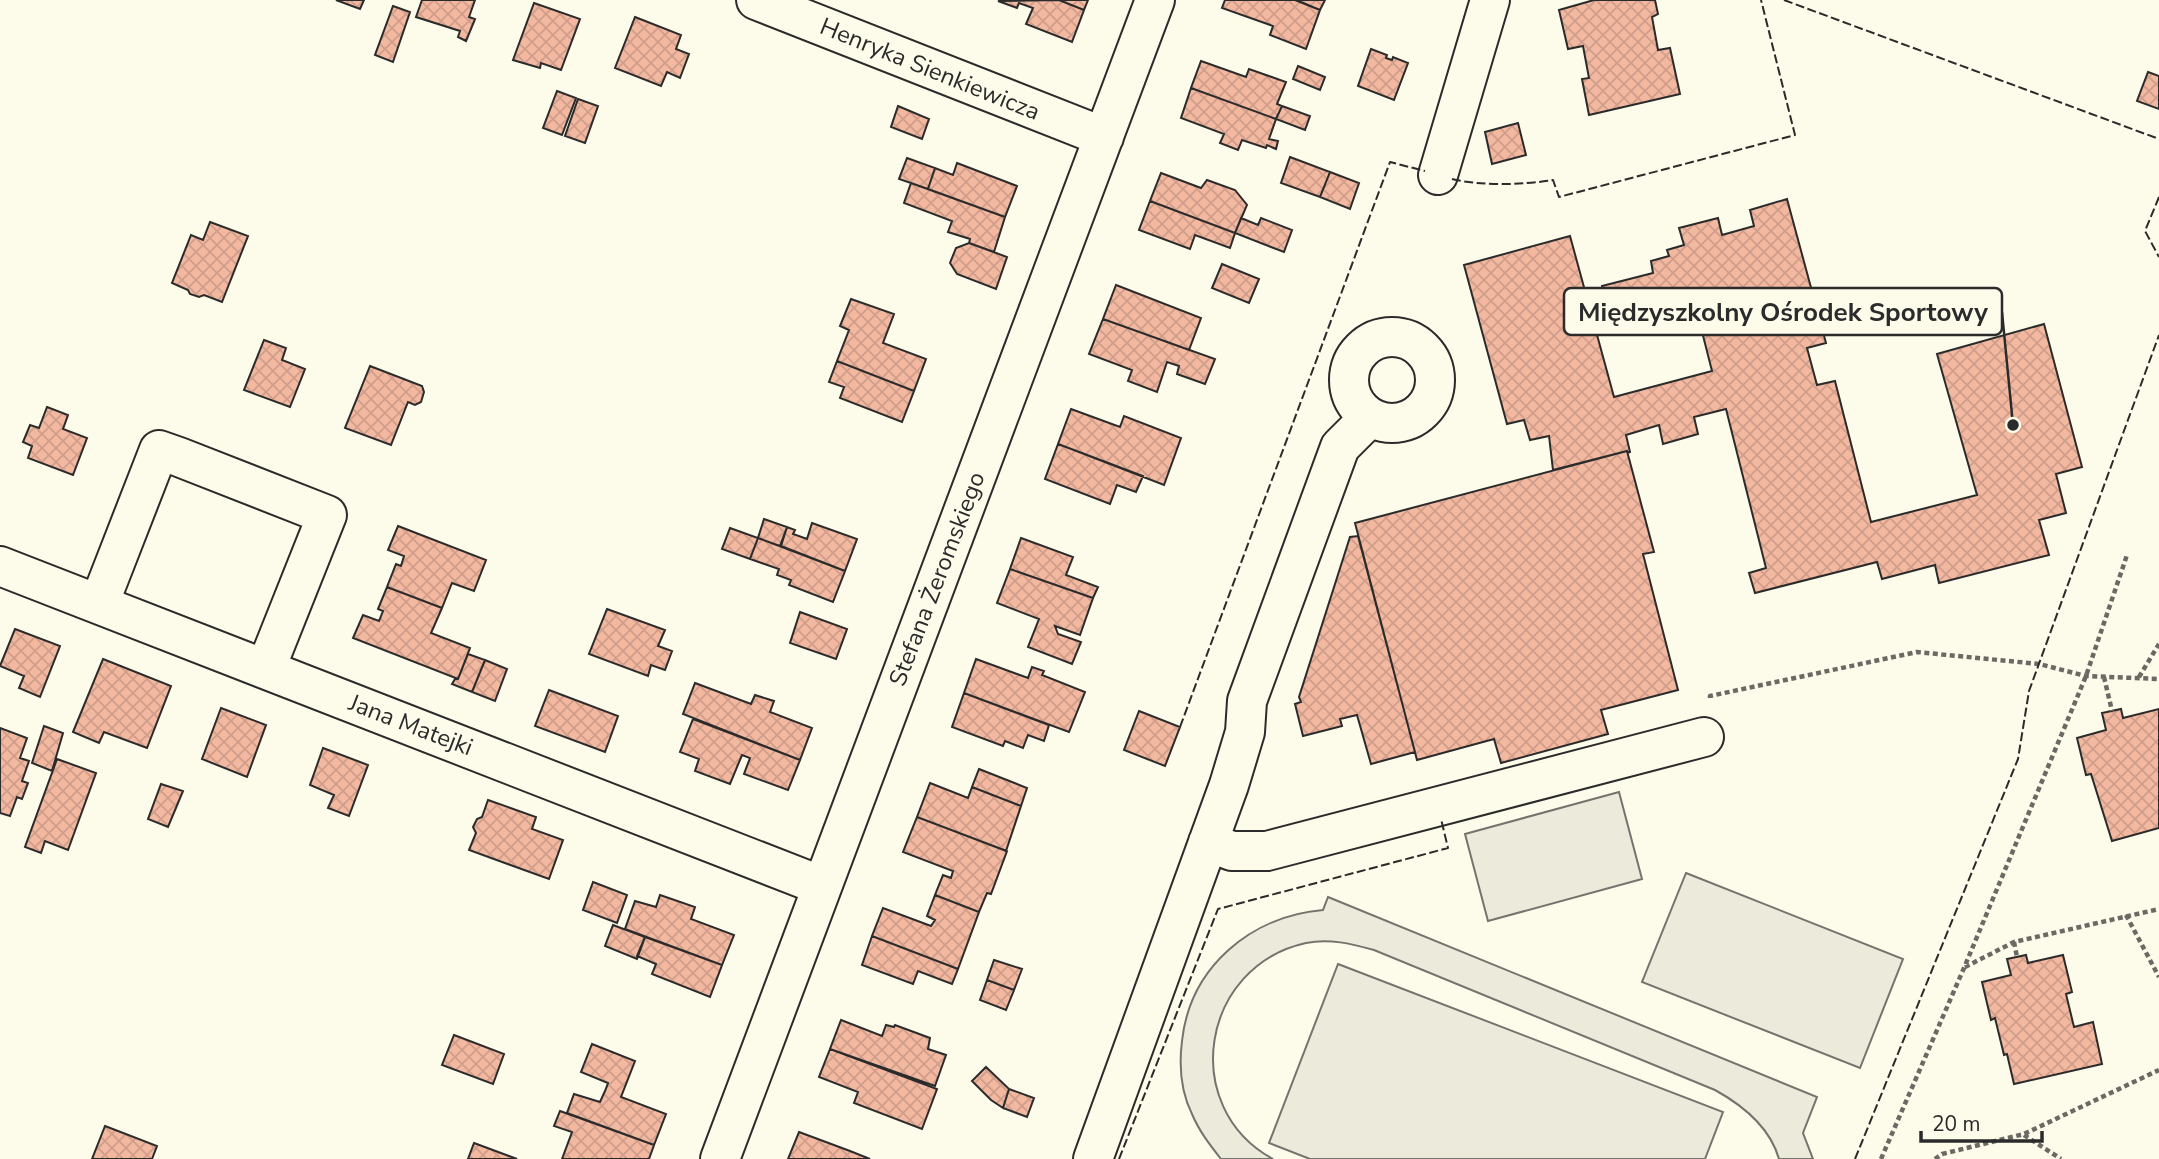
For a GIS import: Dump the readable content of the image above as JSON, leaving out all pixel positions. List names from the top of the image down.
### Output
{
  "streets": {
    "street": ["Henryka Sienkiewicza", "Stefana Żeromskiego", "Jana Matejki"]
  },
  "crossings": [
    ["Henryka Sienkiewicza", "Stefana Żeromskiego"],
    ["Stefana Żeromskiego", "Jana Matejki"]
  ],
  "places": ["Międzyszkolny Ośrodek Sportowy"],
  "scale_bar": "20 m"
}
